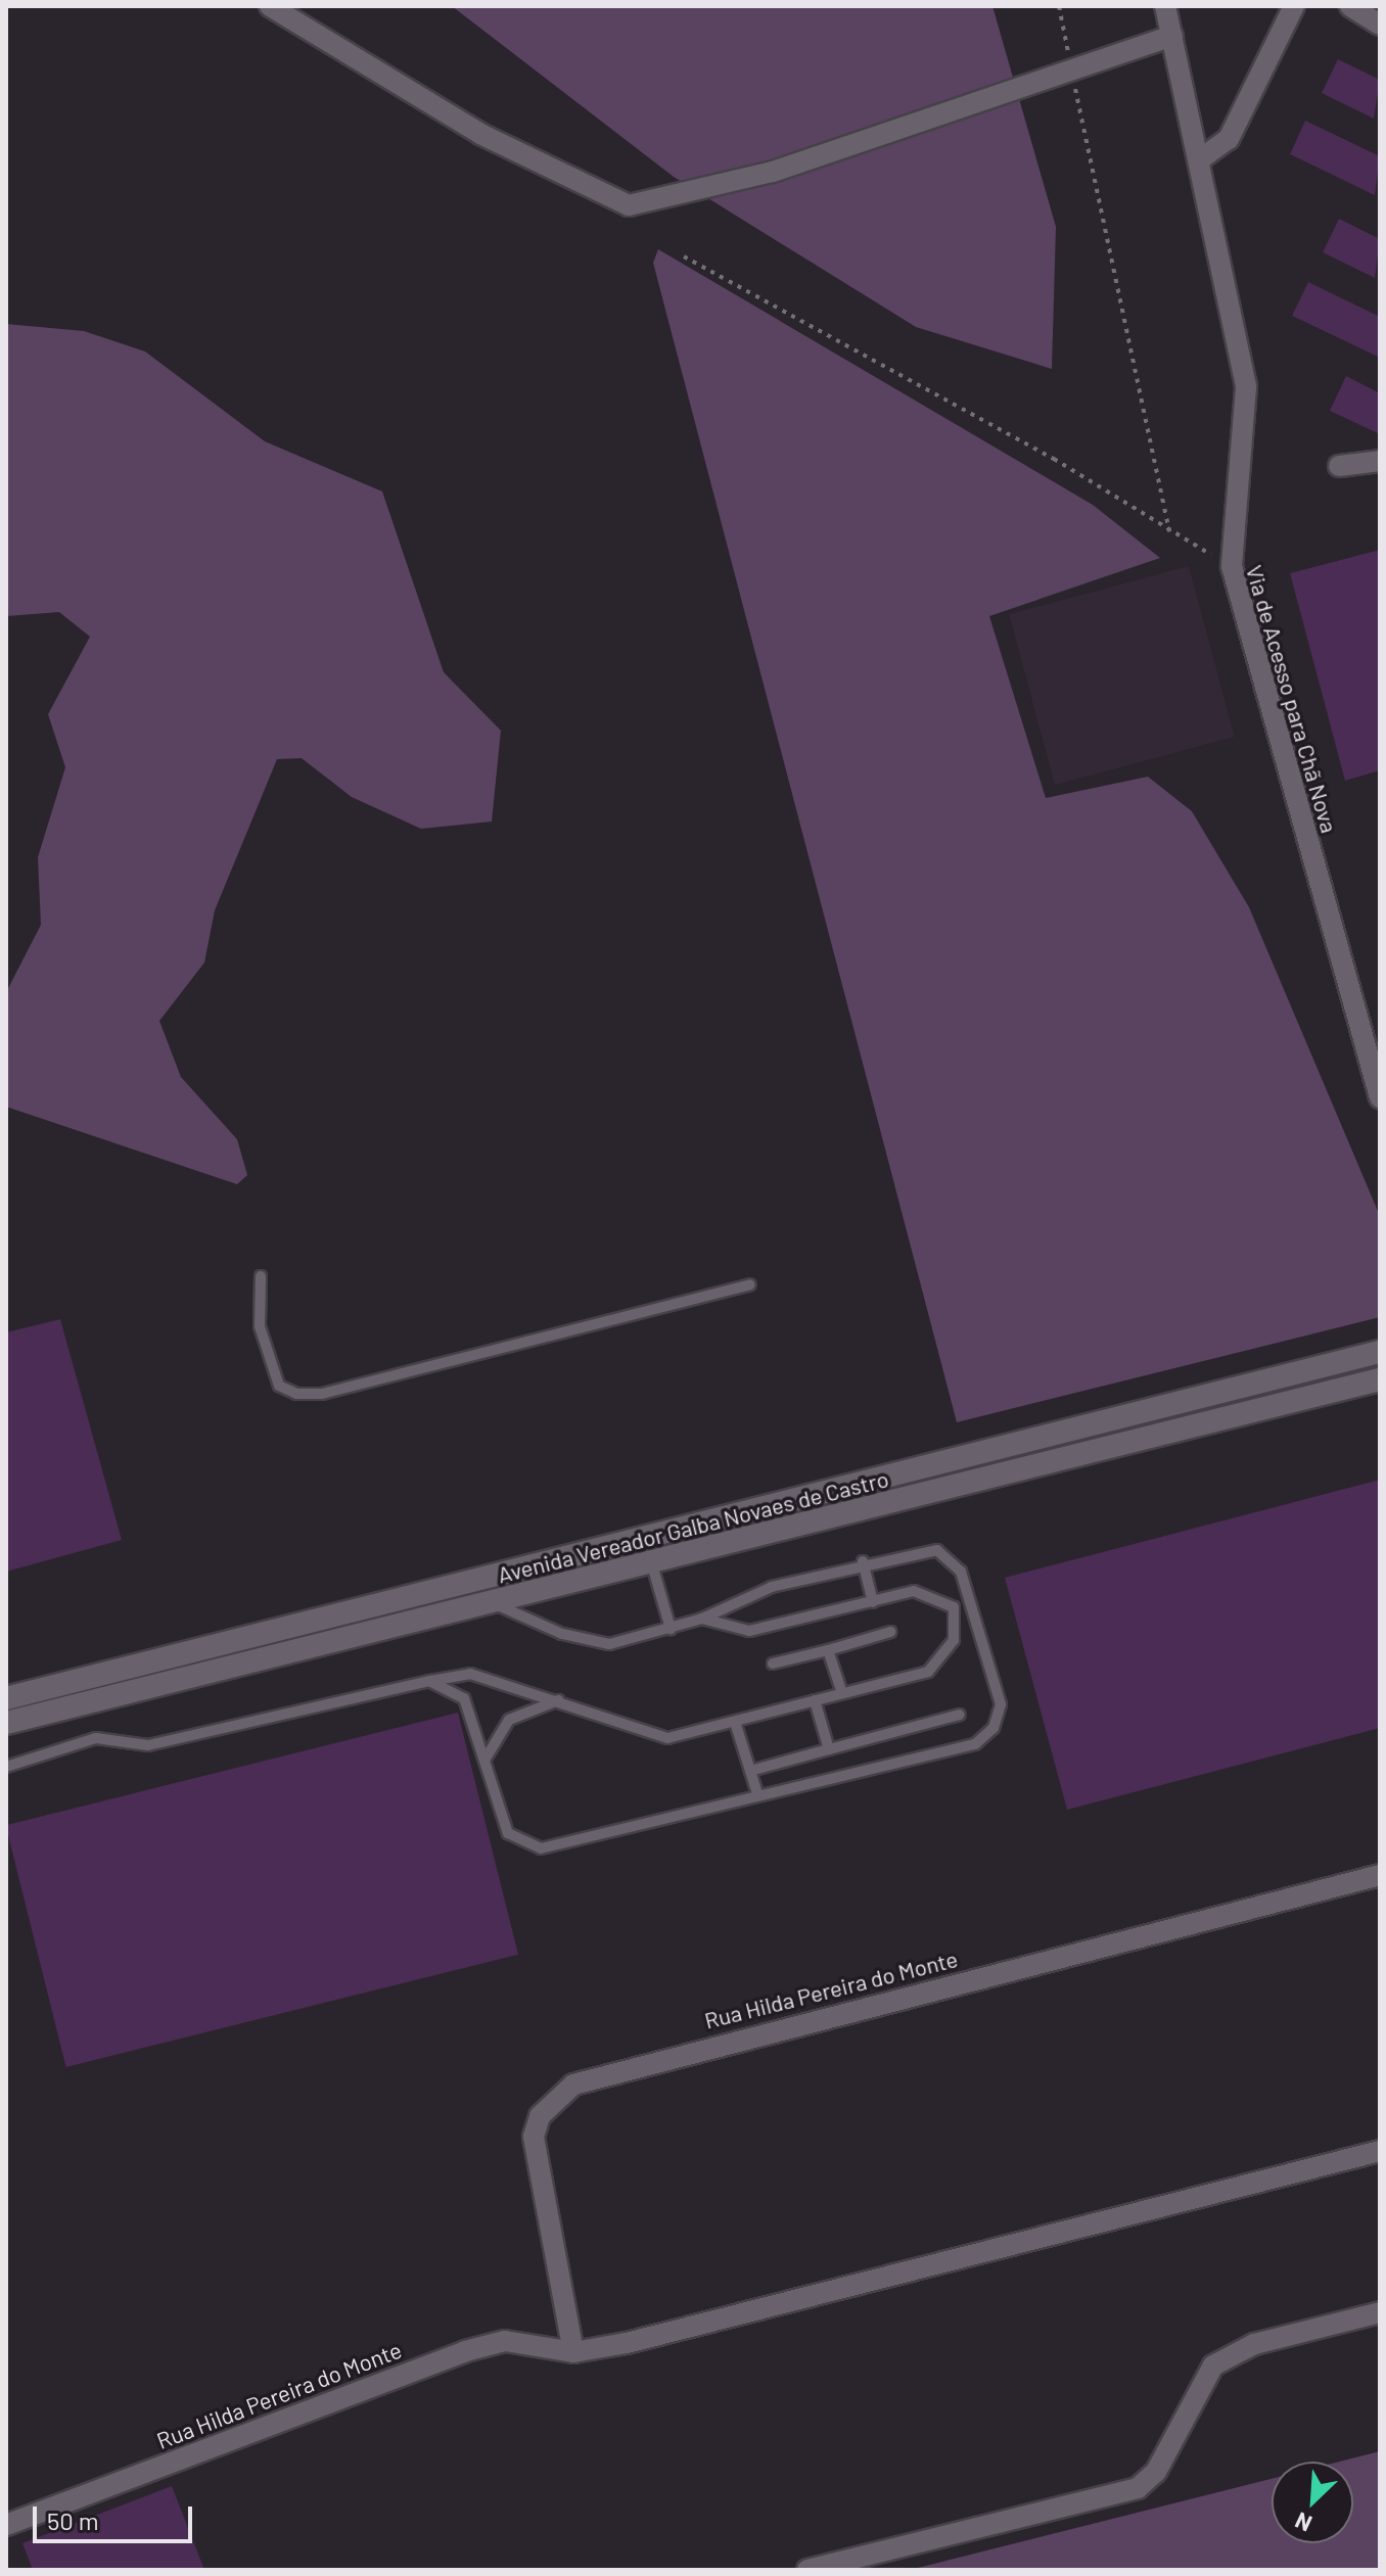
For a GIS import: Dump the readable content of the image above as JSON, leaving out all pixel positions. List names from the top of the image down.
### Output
{
  "streets": {
    "street": ["Via de Acesso para Chã Nova", "Avenida Vereador Galba Novaes de Castro", "Rua Hilda Pereira do Monte"]
  },
  "scale_bar": "50 m",
  "north": "bottom left"
}
